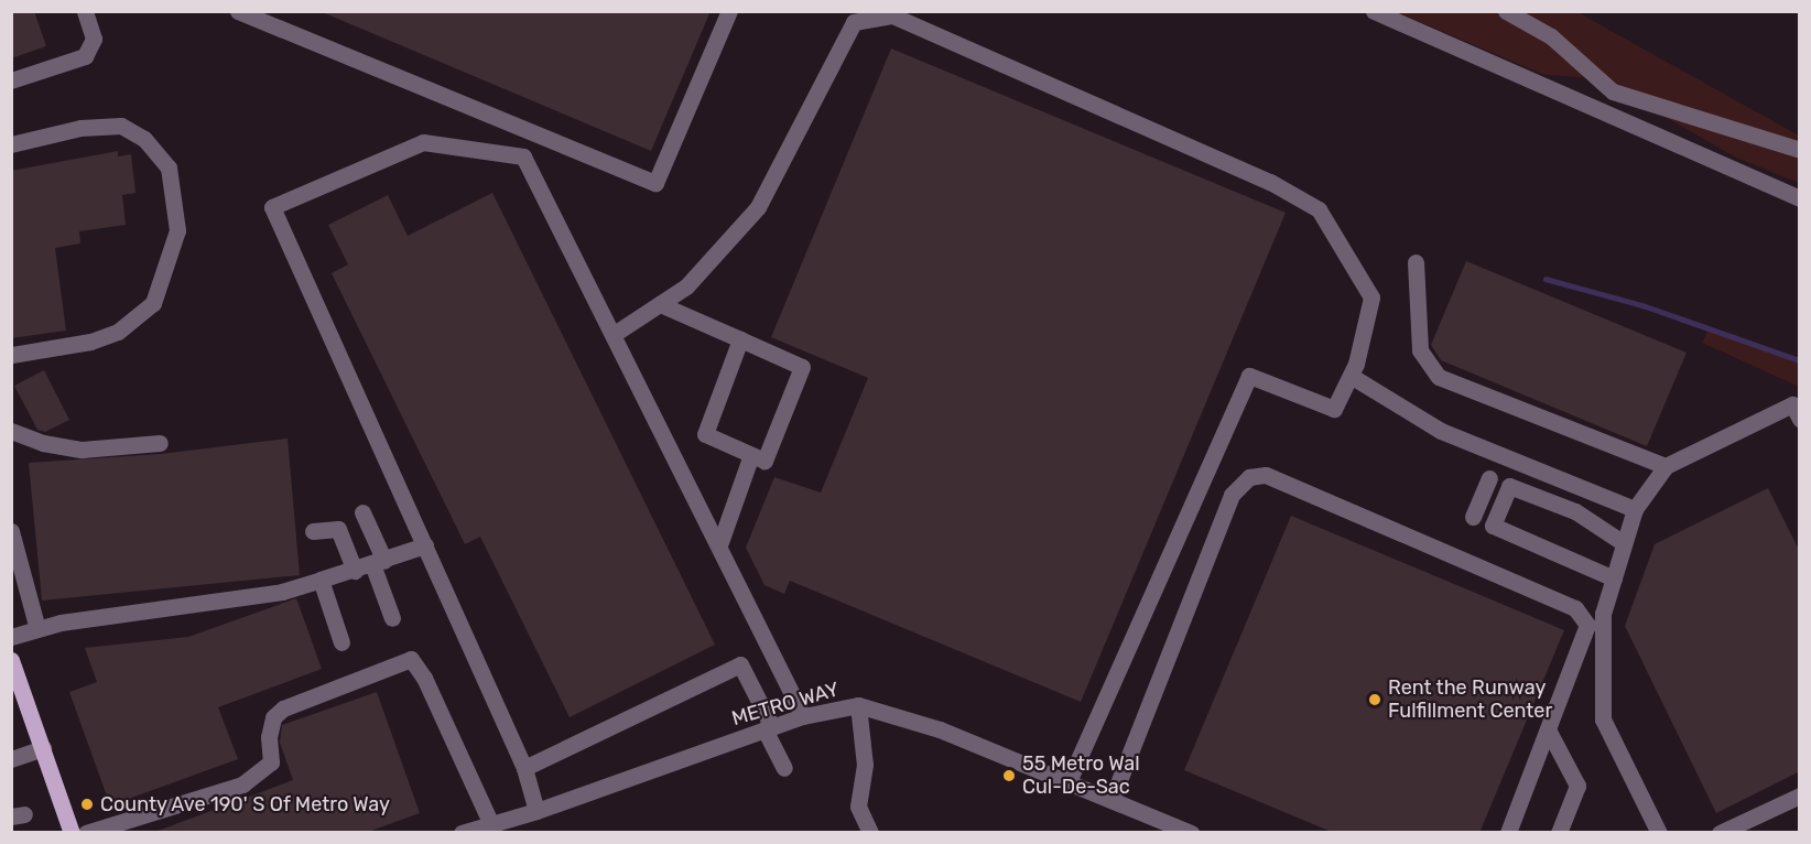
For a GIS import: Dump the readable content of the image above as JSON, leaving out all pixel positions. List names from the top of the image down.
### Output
{
  "streets": {
    "street": ["METRO WAY"]
  },
  "places": ["Rent the Runway Fulfillment Center", "55 Metro Wal Cul-De-Sac", "County Ave 190' S Of Metro Way"]
}
